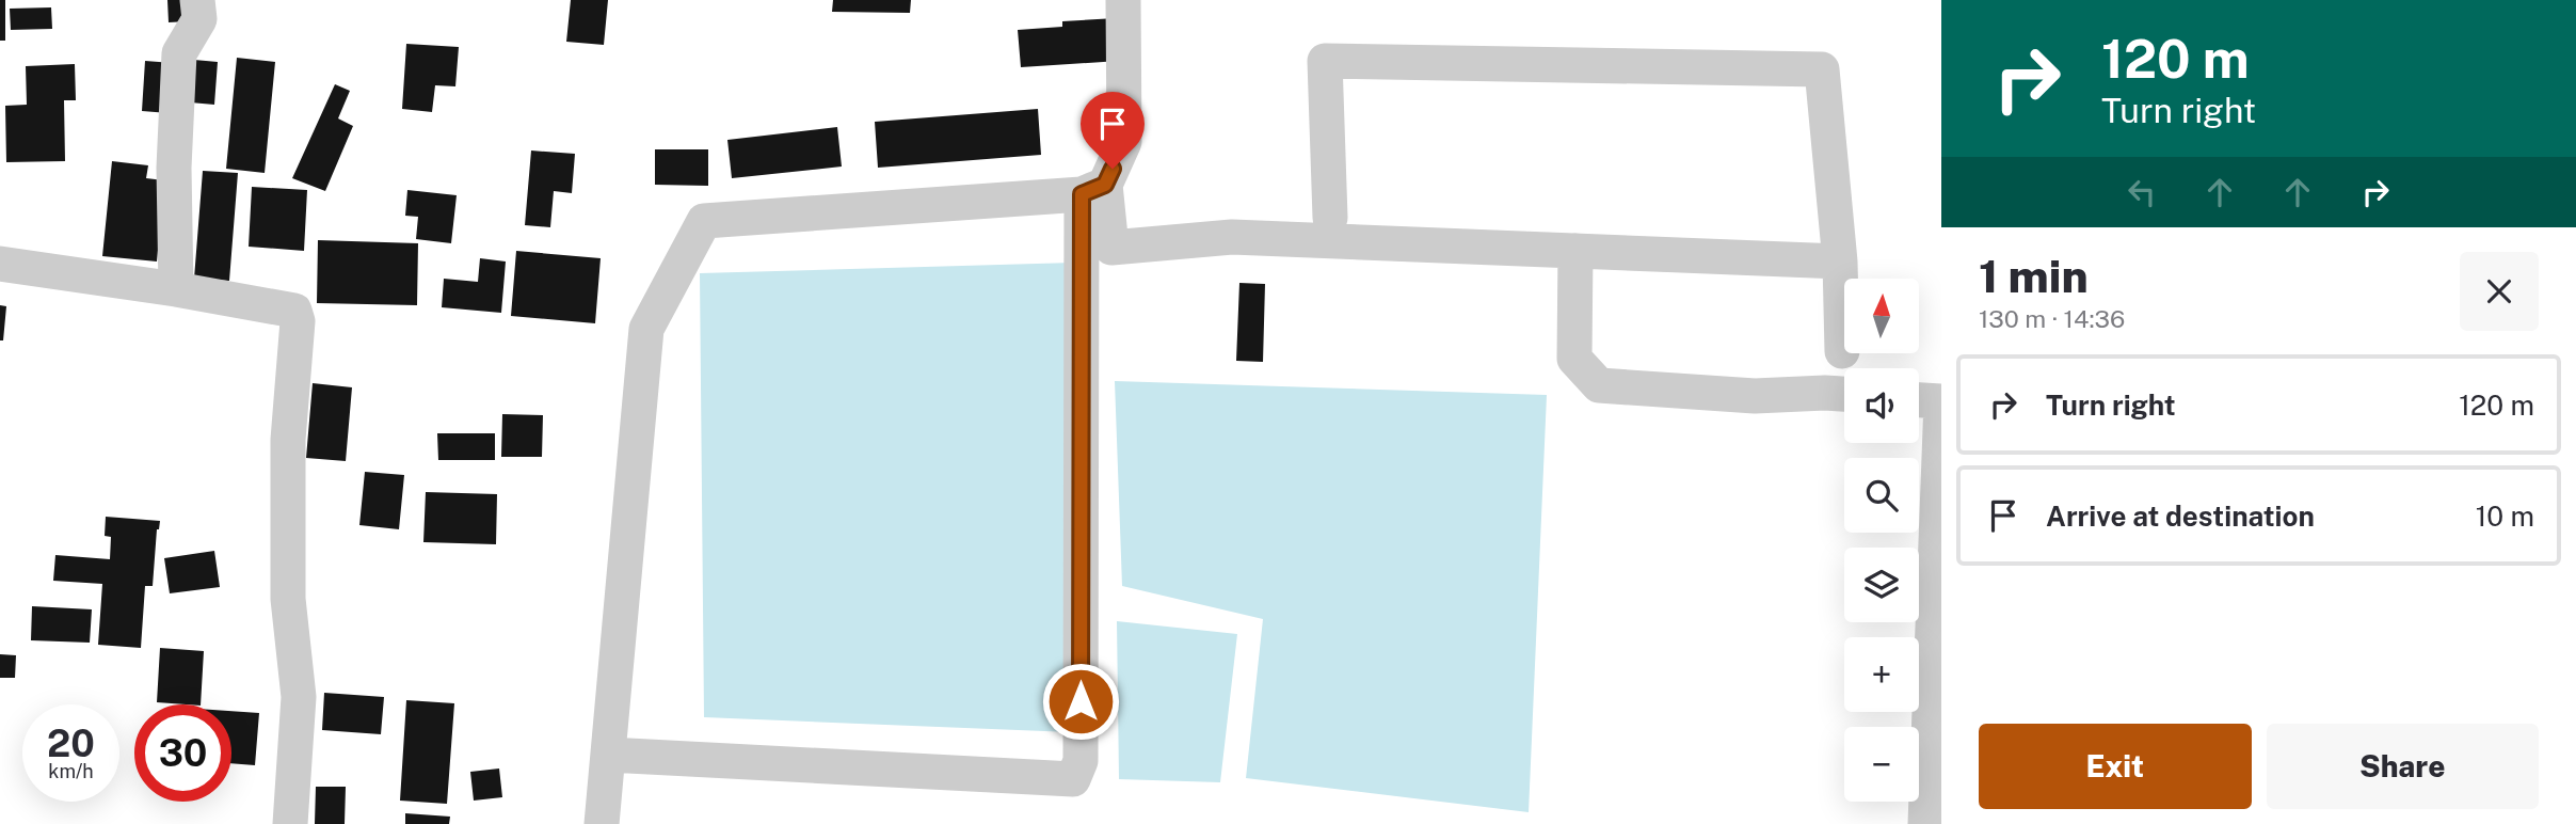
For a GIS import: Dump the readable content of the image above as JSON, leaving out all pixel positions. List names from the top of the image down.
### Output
{
  "north": "top",
  "page": {
    "turn": ["120 m", "Turn right"],
    "heading": ["1 min", "130 m · 14:36"],
    "map_buttons": ["+", "−"],
    "list": [
      {
        "name": "Turn right",
        "value": "120 m"
      },
      {
        "name": "Arrive at destination",
        "value": "10 m"
      }
    ],
    "speed": "20 km/h",
    "limit": "30",
    "buttons": ["Exit", "Share"]
  }
}
